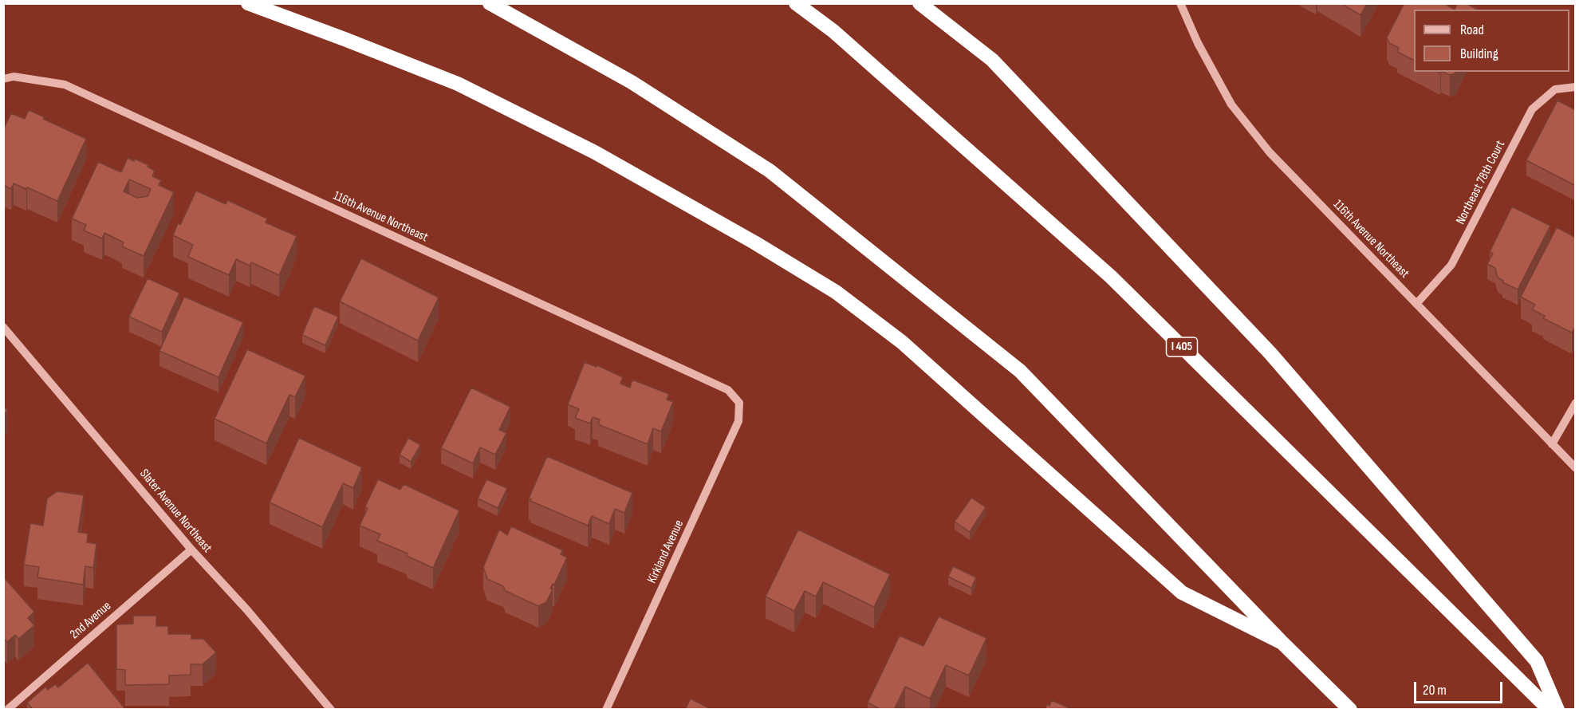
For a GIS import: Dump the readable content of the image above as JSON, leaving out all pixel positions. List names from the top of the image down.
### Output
{
  "streets": {
    "highway": ["I 405"],
    "street": [
      "Northeast 78th Court",
      "116th Avenue Northeast",
      "Slater Avenue Northeast",
      "Kirkland Avenue",
      "2nd Avenue"
    ]
  },
  "crossings": [
    ["Northeast 78th Court", "116th Avenue Northeast"],
    ["116th Avenue Northeast", "Kirkland Avenue"],
    ["Slater Avenue Northeast", "2nd Avenue"]
  ],
  "legend": ["Road", "Building"],
  "scale_bar": "20 m"
}
